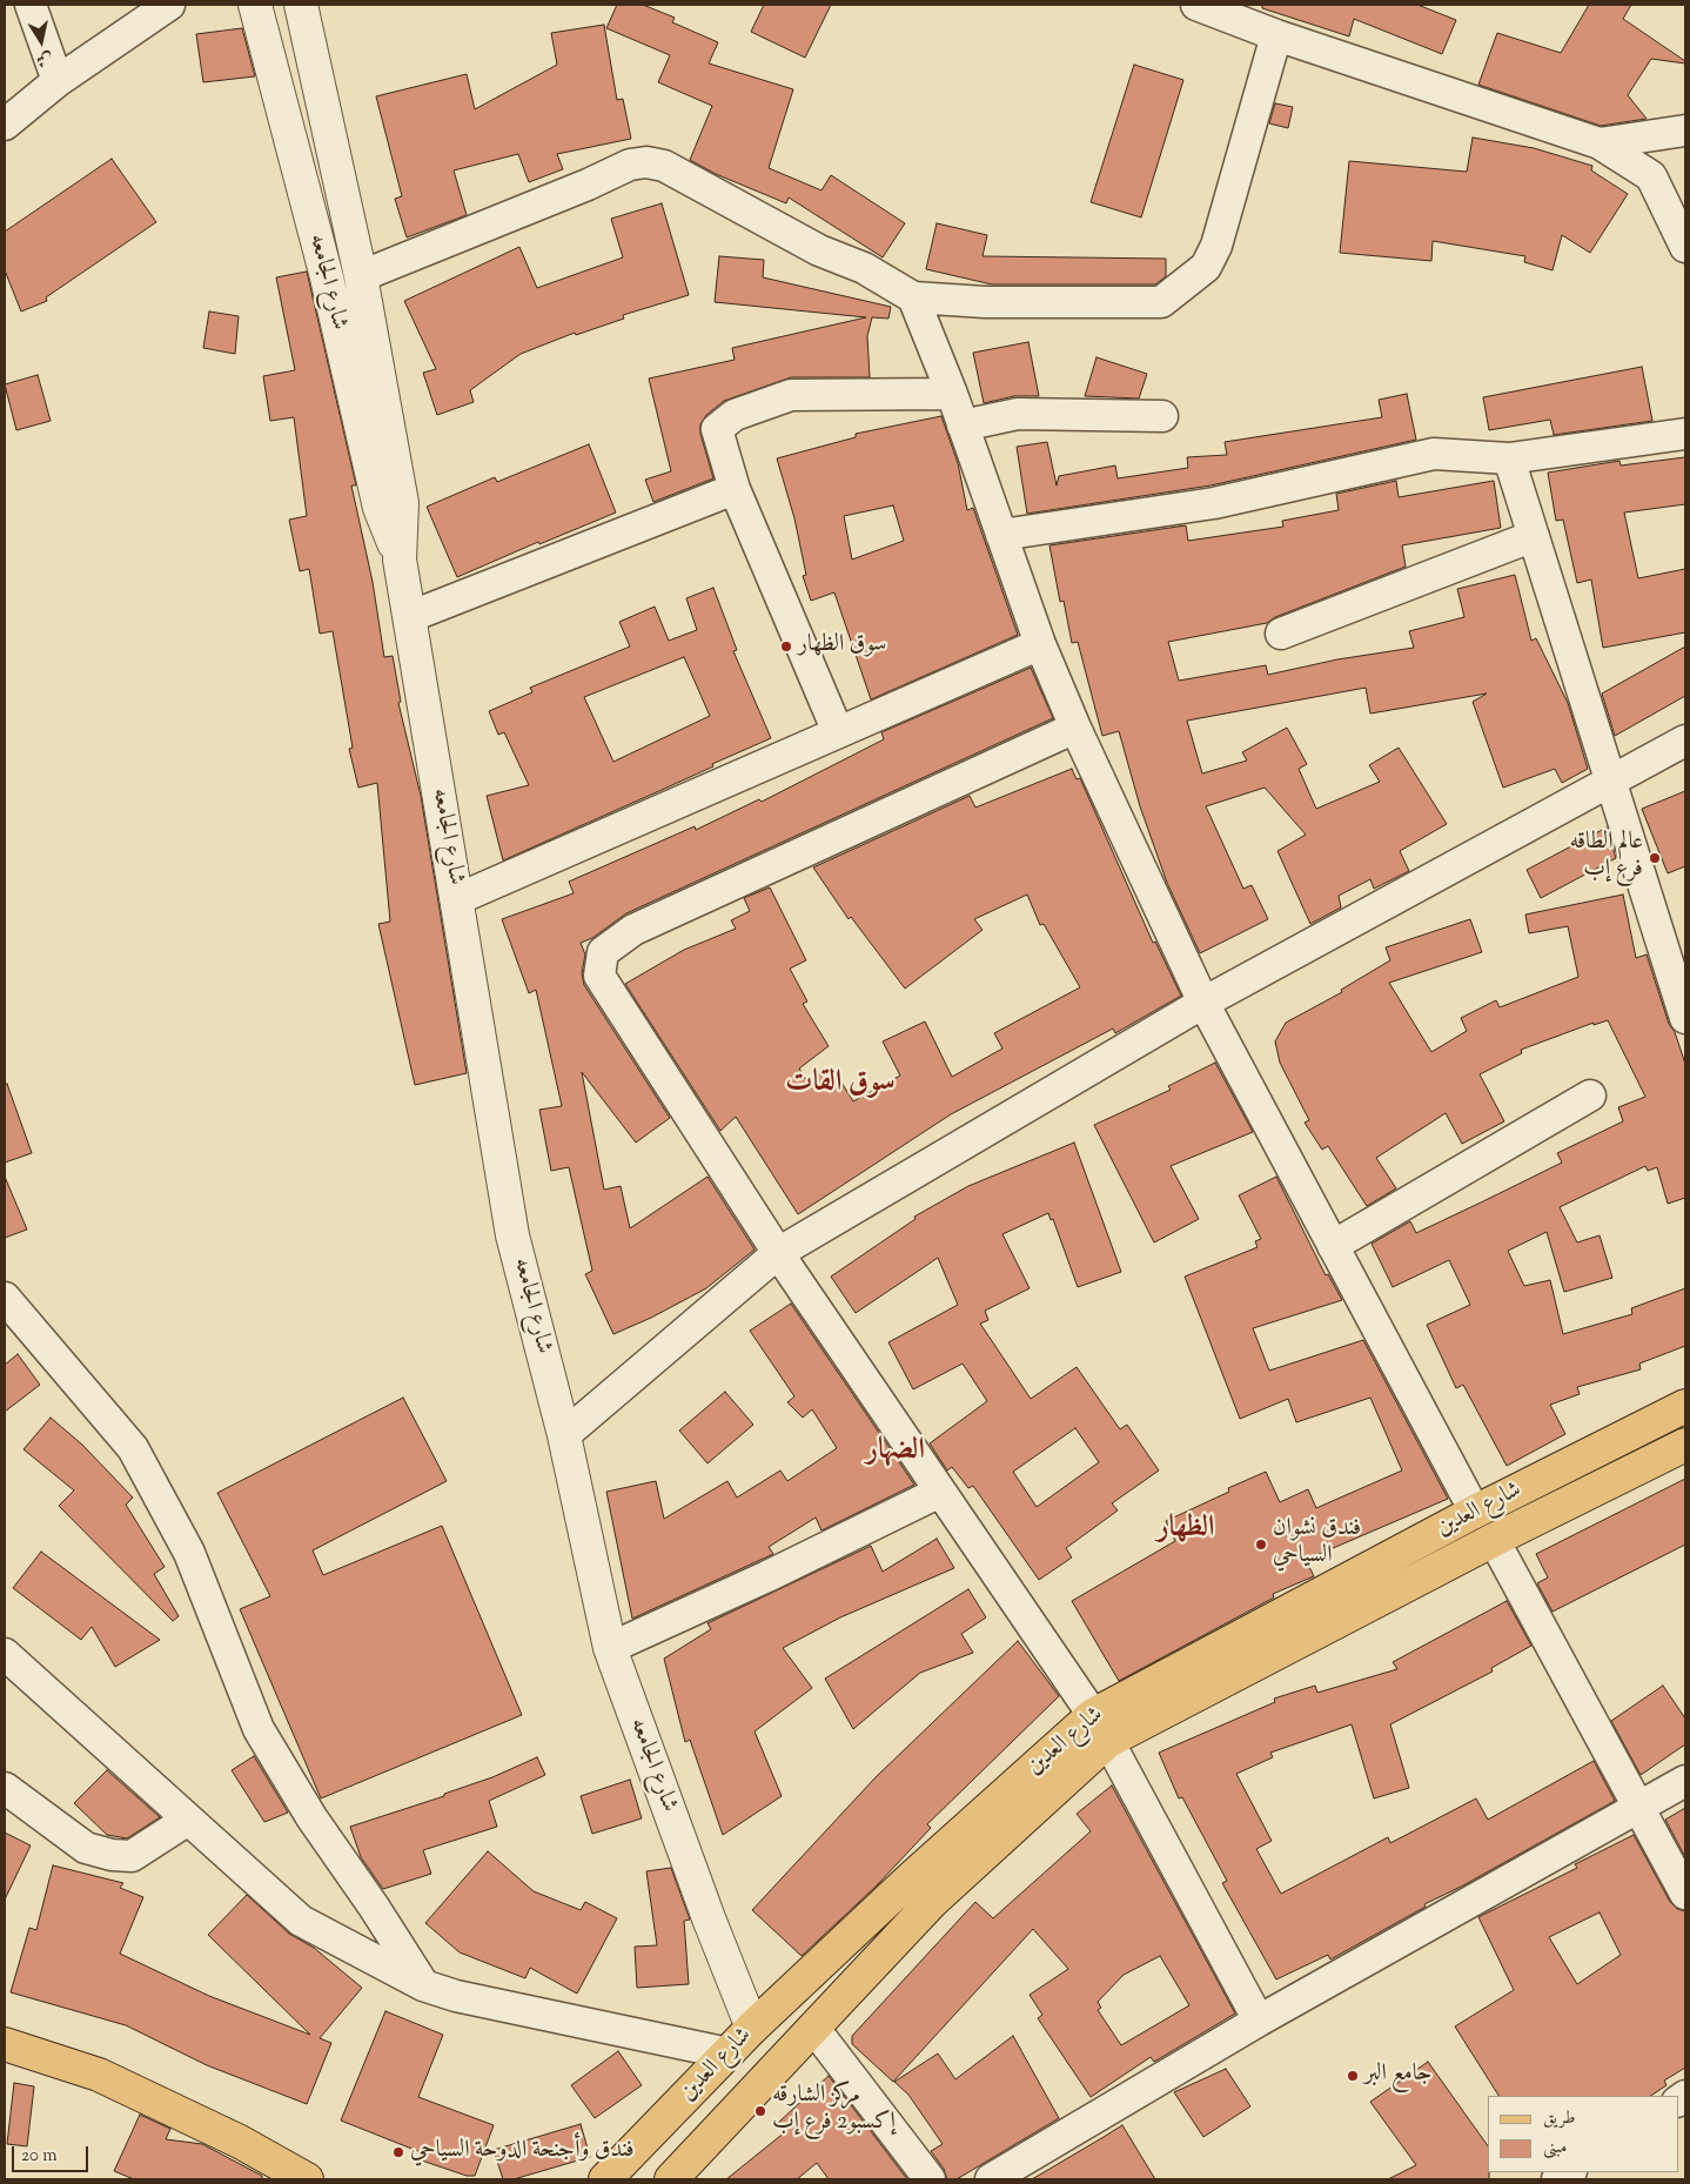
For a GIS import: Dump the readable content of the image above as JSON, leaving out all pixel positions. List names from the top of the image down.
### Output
{
  "streets": {
    "main road": ["شارع العدين"],
    "street": ["شارع الجامعه"]
  },
  "crossings": [
    ["شارع الجامعه", "شارع العدين"]
  ],
  "districts": ["سوق القات", "الضهار", "الظهار"],
  "places": [
    "سوق الظهار",
    "عالم الطاقه فرع إب",
    "فندق نشوان السياحي",
    "جامع البر",
    "مركز الشارقه إكسبو2 فرع إب",
    "فندق وأجنحة الدوحة السياحي"
  ],
  "legend": ["طريق", "مبنى"],
  "scale_bar": "20 m",
  "north": "bottom"
}
